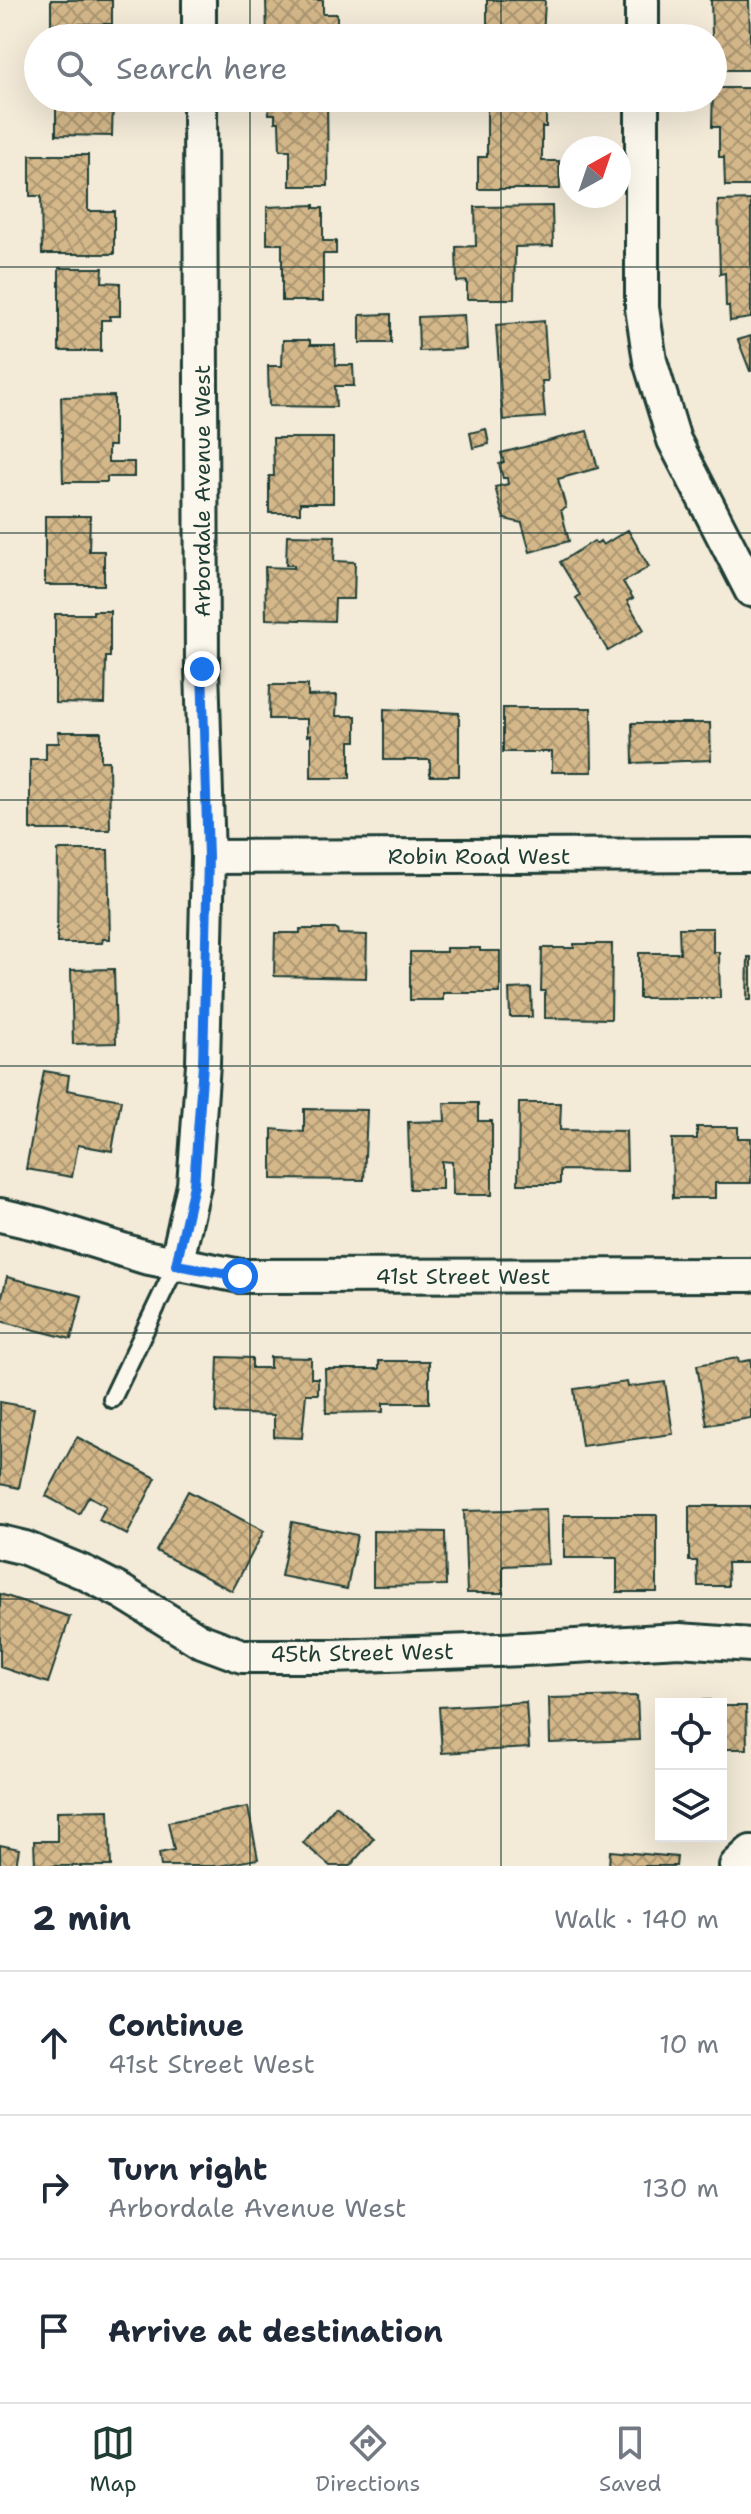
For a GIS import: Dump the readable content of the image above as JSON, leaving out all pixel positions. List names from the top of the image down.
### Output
{
  "streets": {
    "street": [
      "Arbordale Avenue West",
      "Robin Road West",
      "41st Street West",
      "45th Street West"
    ]
  },
  "crossings": [
    ["Arbordale Avenue West", "Robin Road West"],
    ["Arbordale Avenue West", "41st Street West"]
  ],
  "north": "top right",
  "page": {
    "search": "Search here",
    "heading": ["2 min", "Walk · 140 m"],
    "list": [
      ["Continue", "41st Street West", "10 m"],
      ["Turn right", "Arbordale Avenue West", "130 m"],
      "Arrive at destination"
    ],
    "nav": ["Map", "Directions", "Saved"]
  }
}
